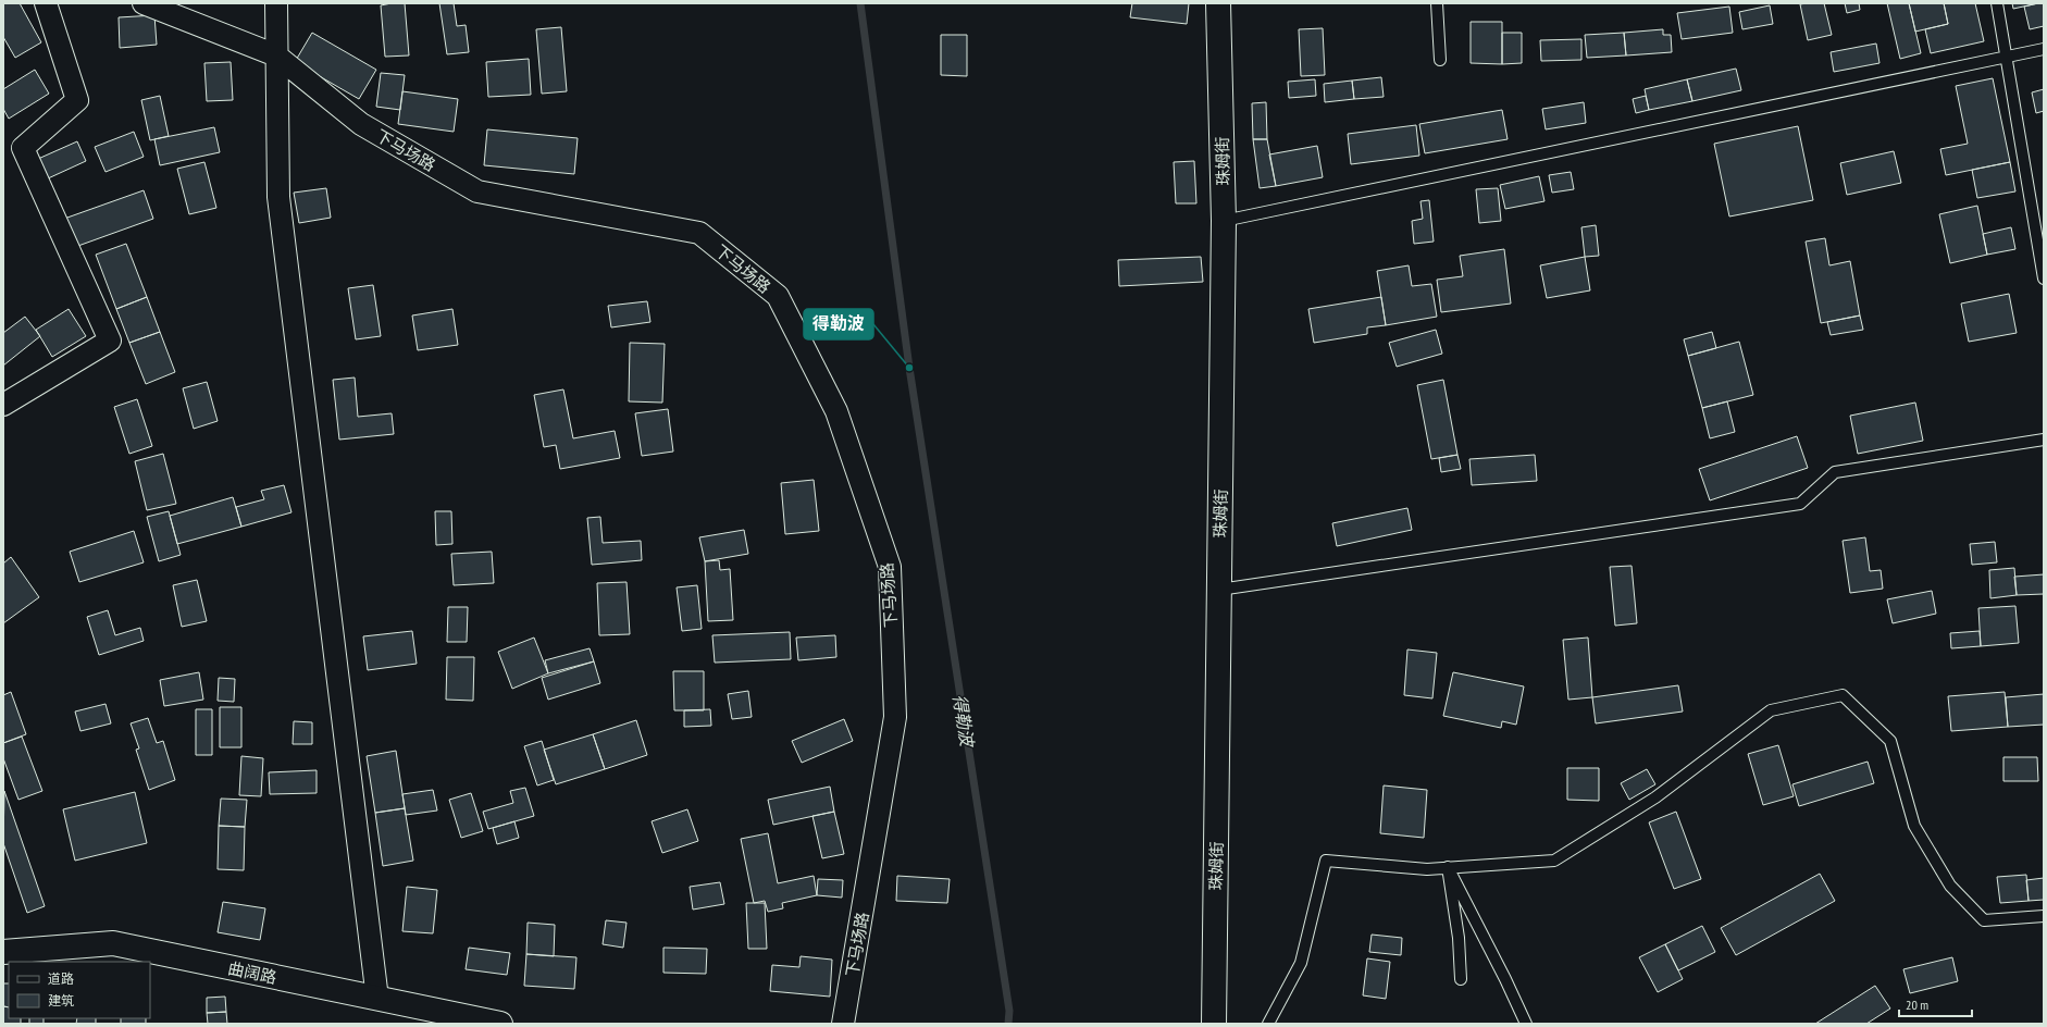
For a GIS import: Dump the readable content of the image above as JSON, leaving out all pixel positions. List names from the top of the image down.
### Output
{
  "streets": {
    "main road": ["珠姆街", "曲阔路"],
    "street": ["下马场路"]
  },
  "water": ["得勒波"],
  "places": ["得勒波"],
  "legend": ["道路", "建筑"],
  "scale_bar": "20 m"
}
